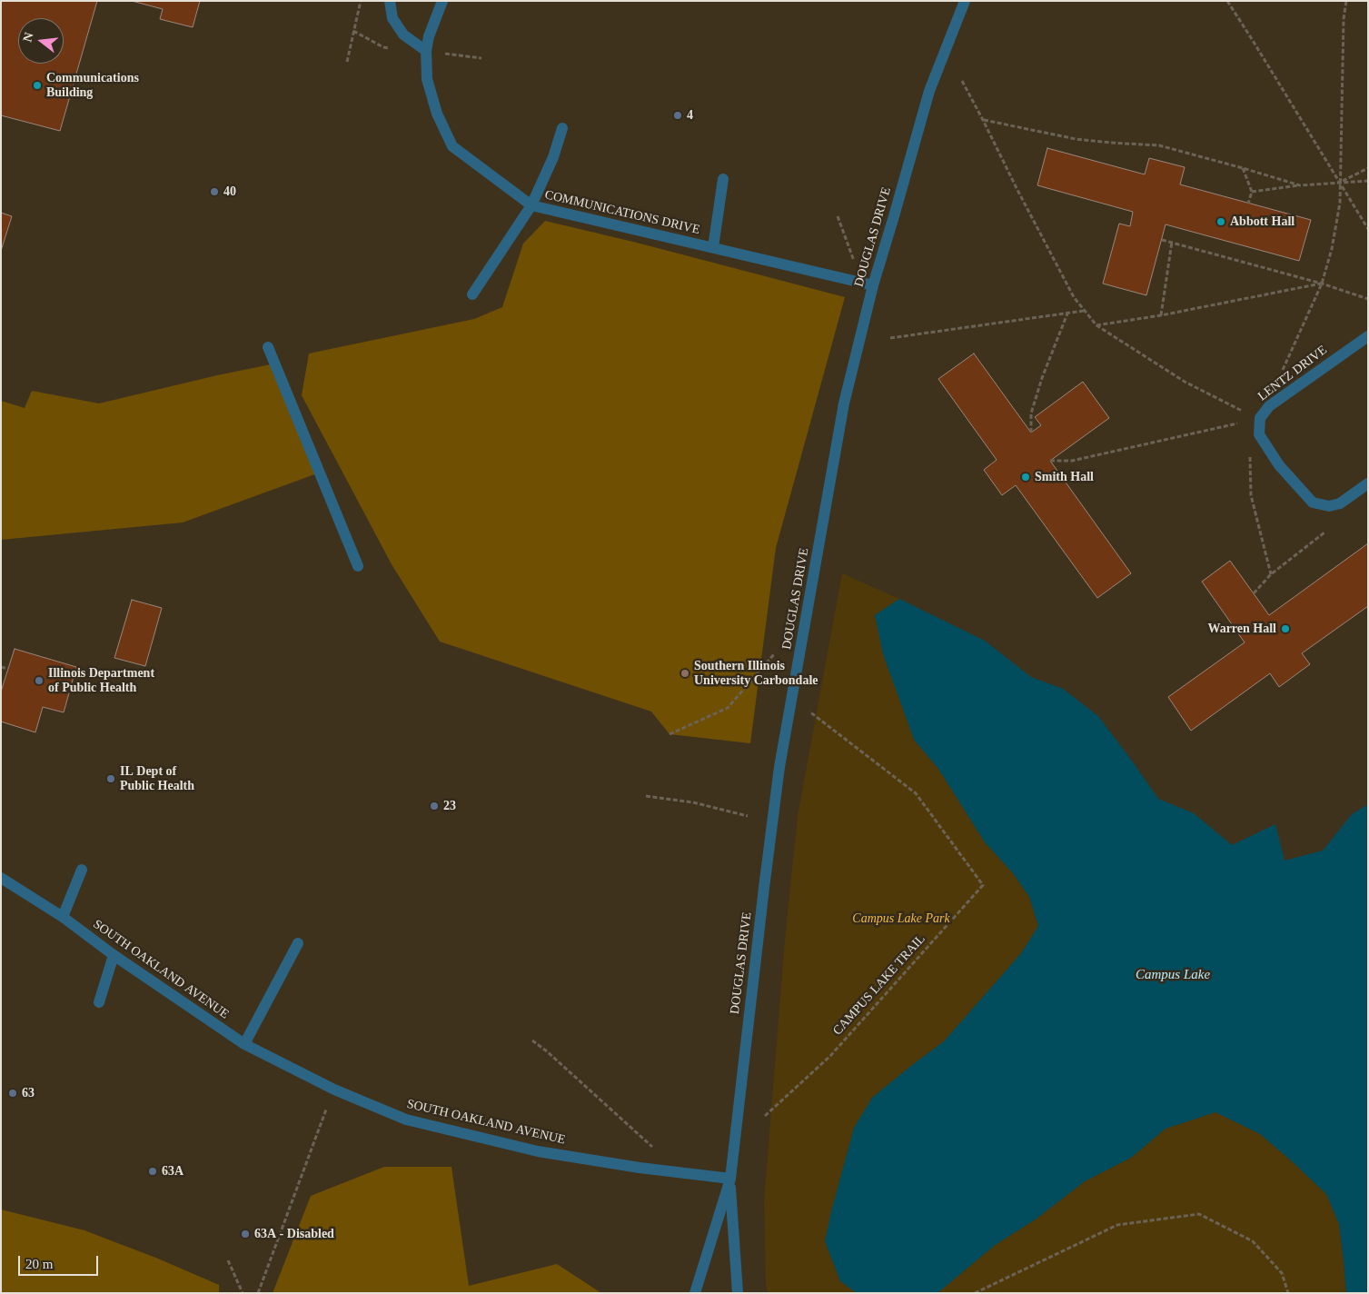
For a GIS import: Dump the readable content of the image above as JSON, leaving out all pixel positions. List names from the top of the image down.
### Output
{
  "streets": {
    "street": [
      "COMMUNICATIONS DRIVE",
      "DOUGLAS DRIVE",
      "LENTZ DRIVE",
      "SOUTH OAKLAND AVENUE"
    ],
    "path": ["CAMPUS LAKE TRAIL"]
  },
  "crossings": [
    ["COMMUNICATIONS DRIVE", "DOUGLAS DRIVE"],
    ["DOUGLAS DRIVE", "SOUTH OAKLAND AVENUE"]
  ],
  "water": ["Campus Lake"],
  "parks": ["Campus Lake Park"],
  "places": [
    "Communications Building",
    "4",
    "40",
    "Abbott Hall",
    "Smith Hall",
    "Warren Hall",
    "Southern Illinois University Carbondale",
    "Illinois Department of Public Health",
    "IL Dept of Public Health",
    "23",
    "63",
    "63A",
    "63A - Disabled"
  ],
  "scale_bar": "20 m",
  "north": "left"
}
